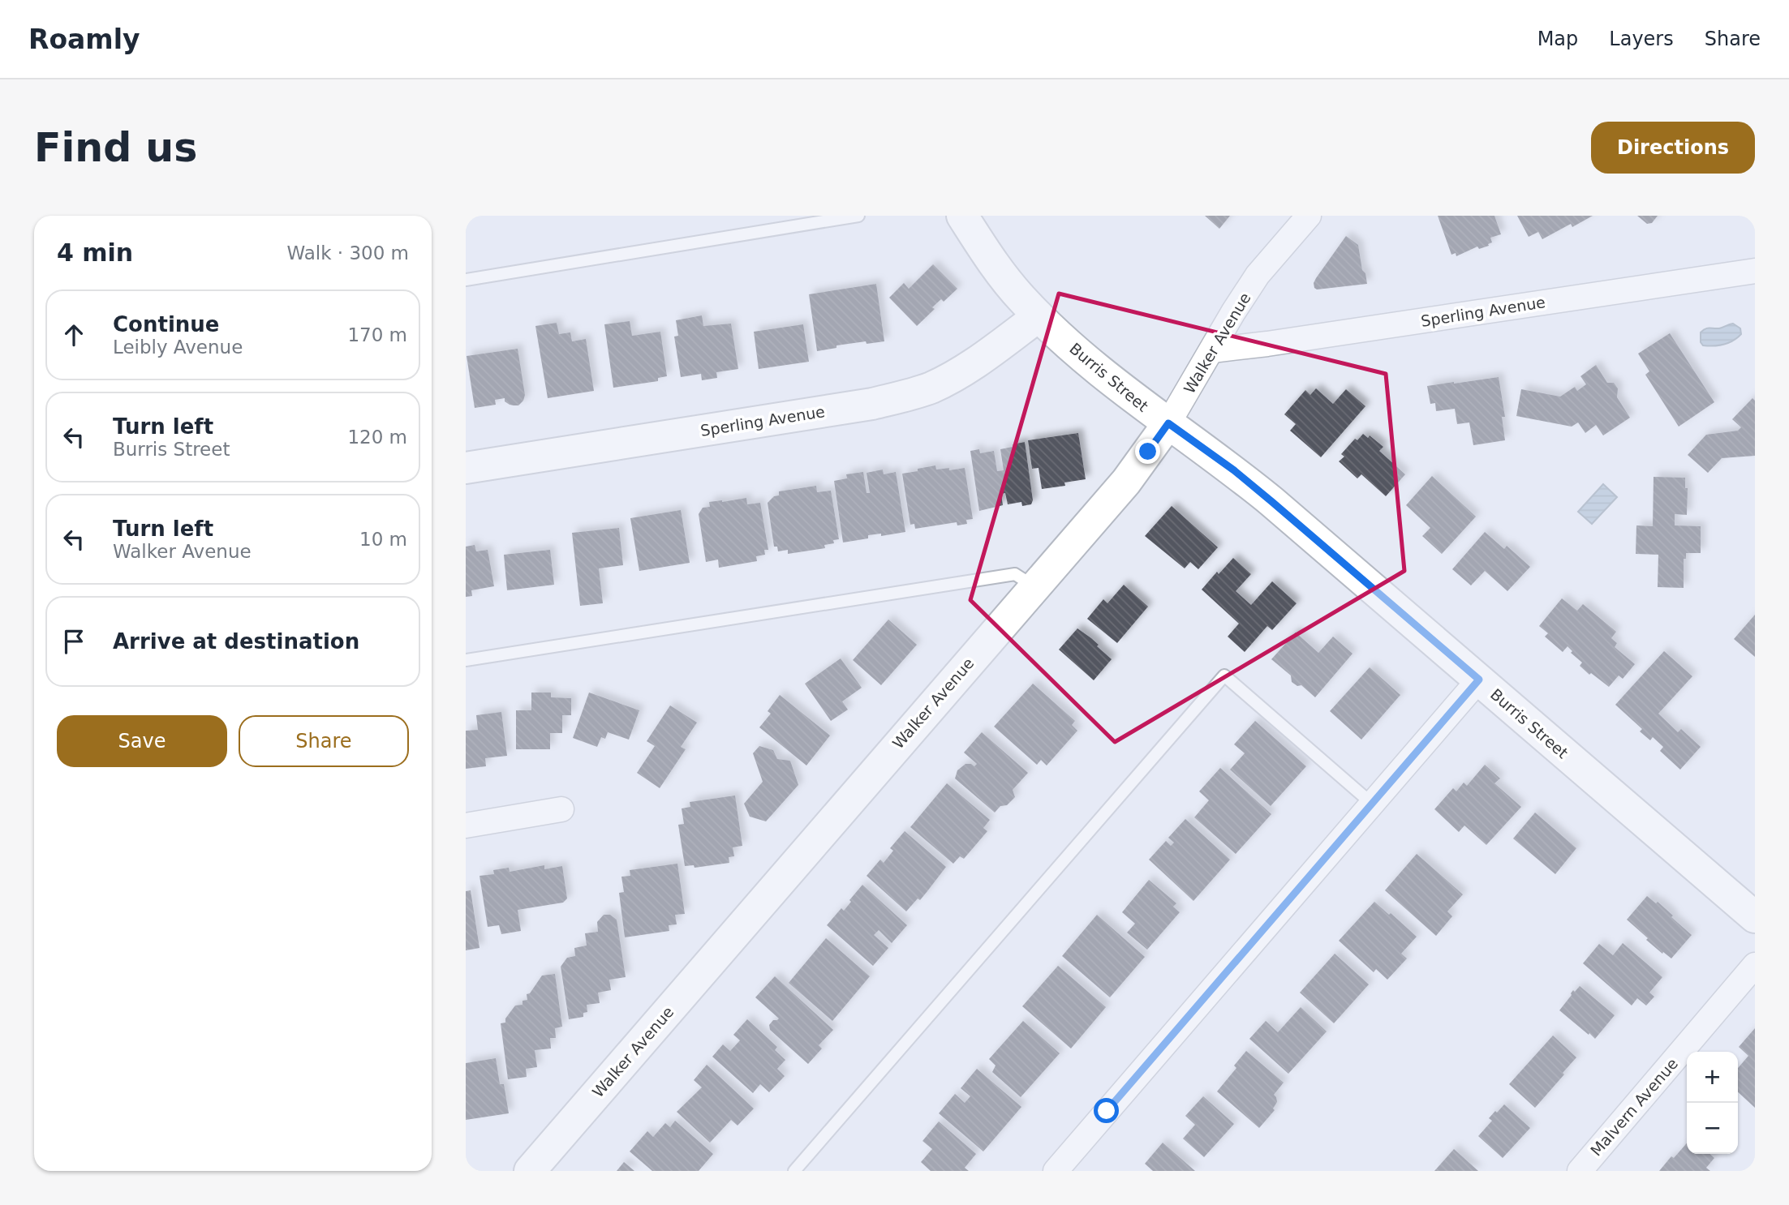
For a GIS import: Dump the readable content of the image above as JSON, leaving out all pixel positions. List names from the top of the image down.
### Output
{
  "streets": {
    "street": [
      "Sperling Avenue",
      "Walker Avenue",
      "Burris Street",
      "Malvern Avenue"
    ]
  },
  "crossings": [
    ["Sperling Avenue", "Walker Avenue"],
    ["Sperling Avenue", "Burris Street"],
    ["Walker Avenue", "Burris Street"]
  ],
  "page": {
    "header": "Roamly",
    "nav": ["Map", "Layers", "Share"],
    "buttons": [
      "Directions",
      ["Save", "Share"]
    ],
    "title": "Find us",
    "heading": ["4 min", "Walk · 300 m"],
    "list": [
      ["Continue", "Leibly Avenue", "170 m"],
      ["Turn left", "Burris Street", "120 m"],
      ["Turn left", "Walker Avenue", "10 m"],
      "Arrive at destination"
    ],
    "map_buttons": ["+", "−"]
  }
}
